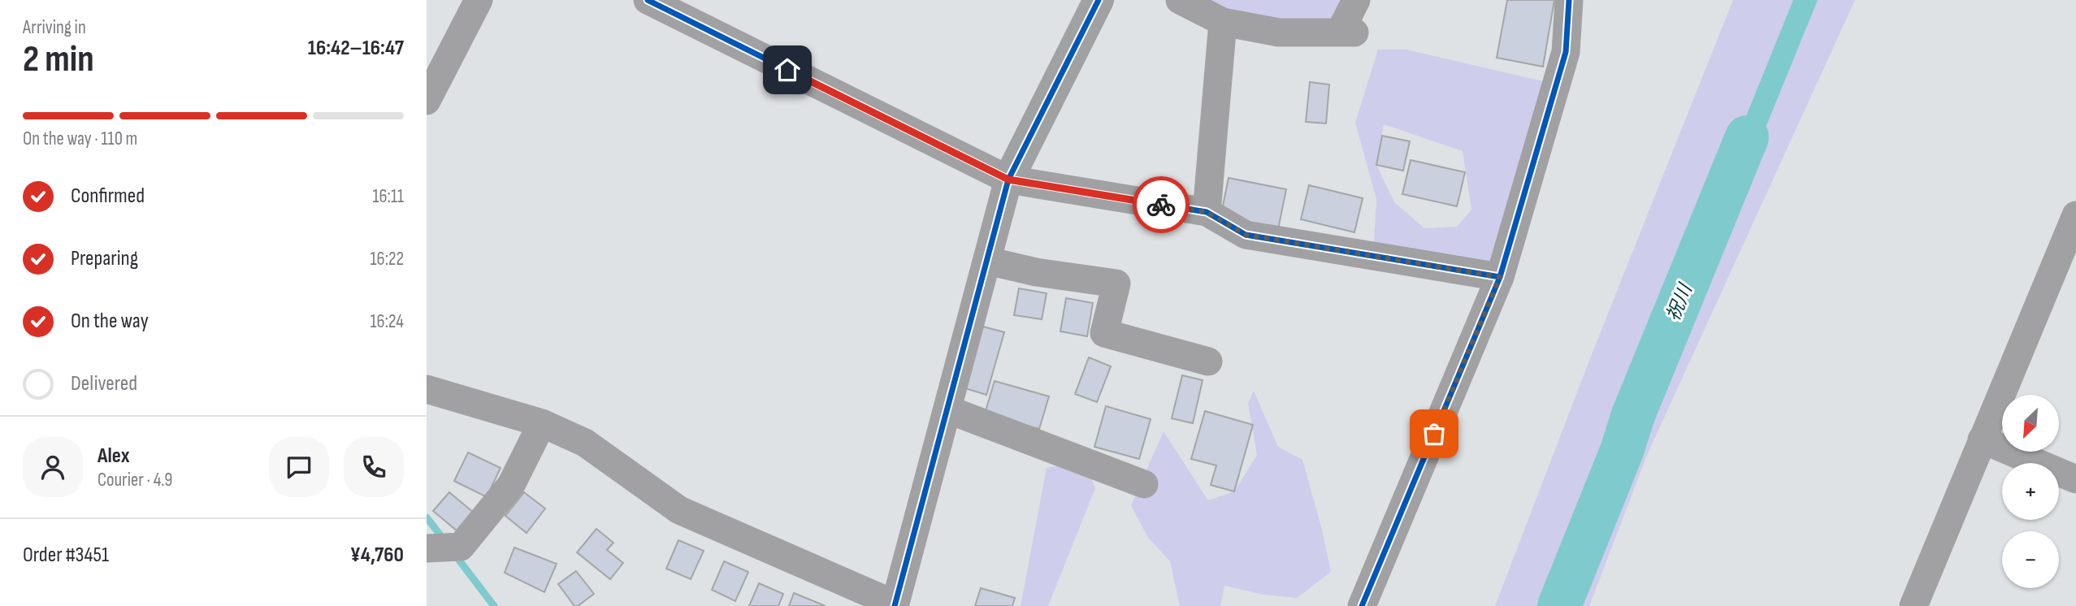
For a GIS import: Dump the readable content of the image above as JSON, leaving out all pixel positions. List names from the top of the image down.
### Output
{
  "water": ["祝川"],
  "north": "bottom left",
  "page": {
    "heading": ["2 min", "Arriving in", "16:42–16:47"],
    "panel": [
      "Alex",
      "Courier · 4.9",
      "Order #3451",
      "¥4,760"
    ],
    "bar": "On the way · 110 m",
    "list": [
      ["Confirmed", "16:11"],
      ["Preparing", "16:22"],
      ["On the way", "16:24"],
      "Delivered"
    ],
    "map_buttons": ["+", "−"]
  }
}
